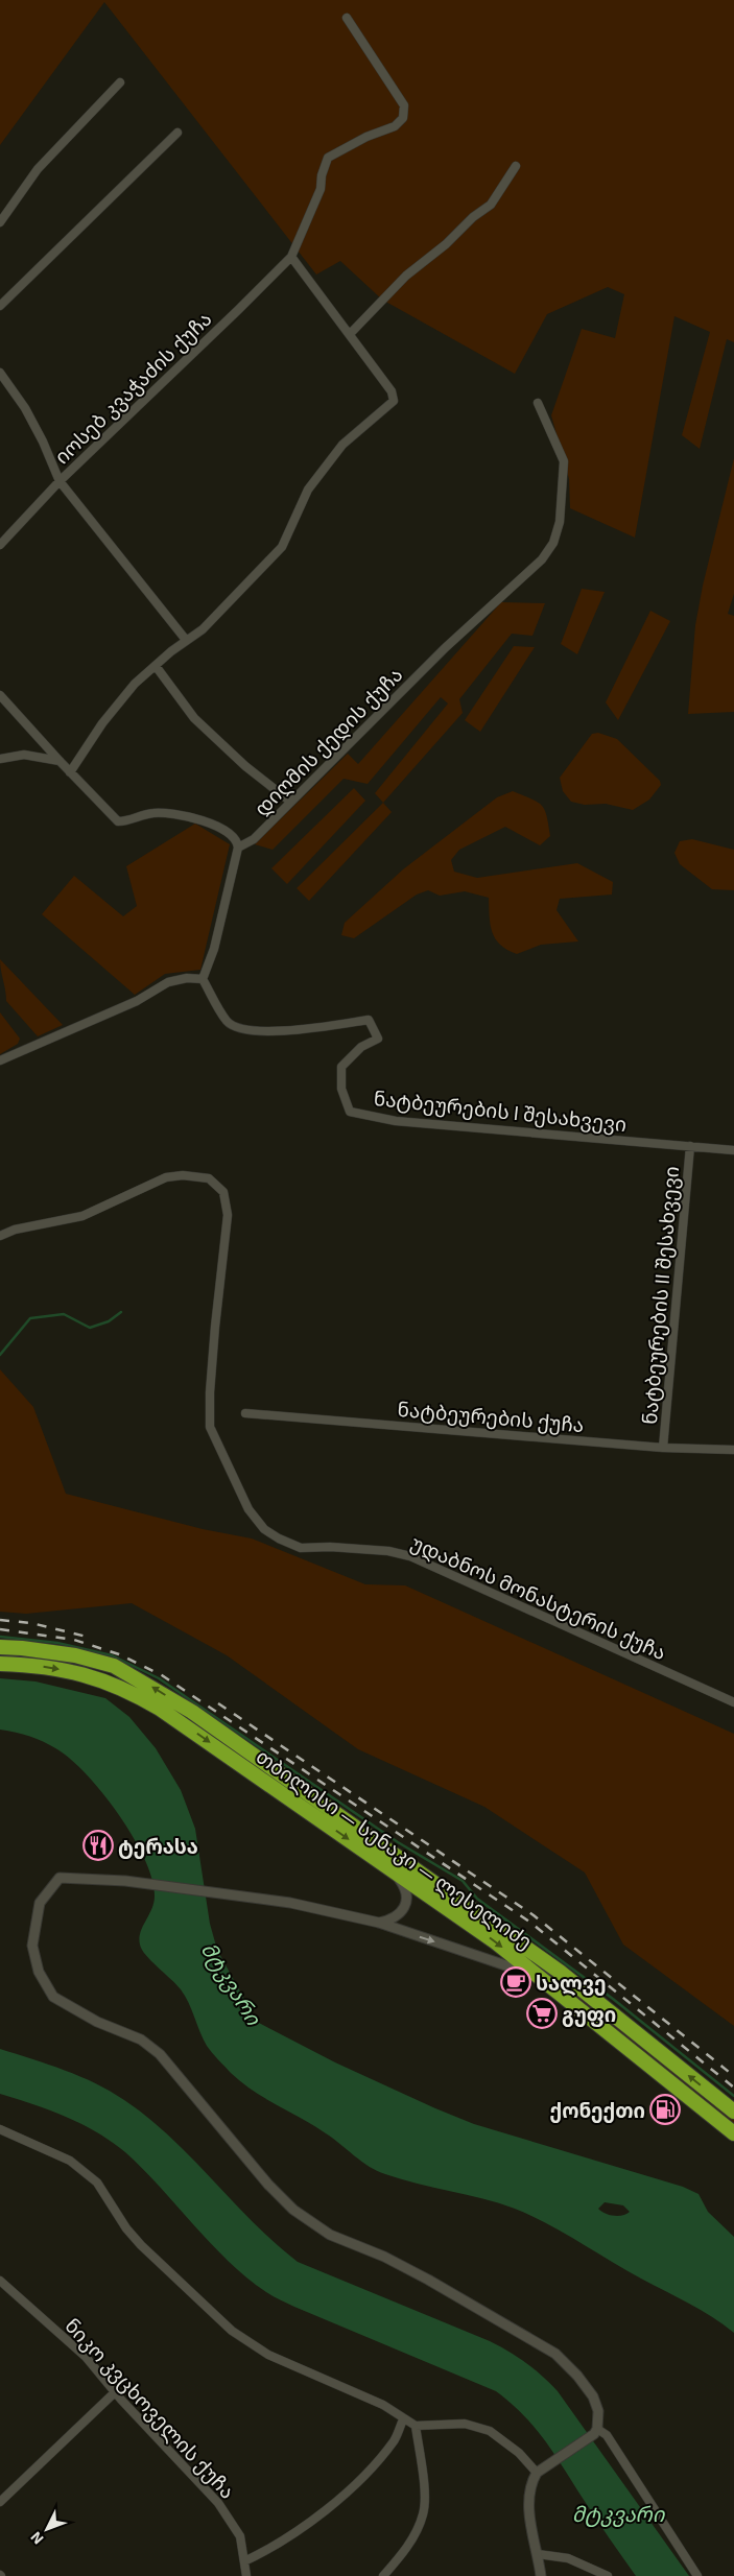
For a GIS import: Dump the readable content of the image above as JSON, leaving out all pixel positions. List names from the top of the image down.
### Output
{
  "streets": {
    "highway": ["თბილისი — სენაკი — ლესელიძე"],
    "street": [
      "იოსებ კვაჭაძის ქუჩა",
      "დიღმის ქედის ქუჩა",
      "ნატბეურების I შესახვევი",
      "ნატბეურების II შესახვევი",
      "ნატბეურების ქუჩა",
      "უდაბნოს მონასტერის ქუჩა",
      "ნიკო კვცხოველის ქუჩა"
    ]
  },
  "crossings": [
    ["ნატბეურების I შესახვევი", "ნატბეურების II შესახვევი"],
    ["ნატბეურების II შესახვევი", "ნატბეურების ქუჩა"]
  ],
  "water": ["მტკვარი"],
  "places": {
    "restaurant": ["ტერასა"],
    "cafe": ["სალვე"],
    "supermarket": ["გუფი"],
    "fuel station": ["ქონექთი"]
  },
  "north": "bottom left"
}
